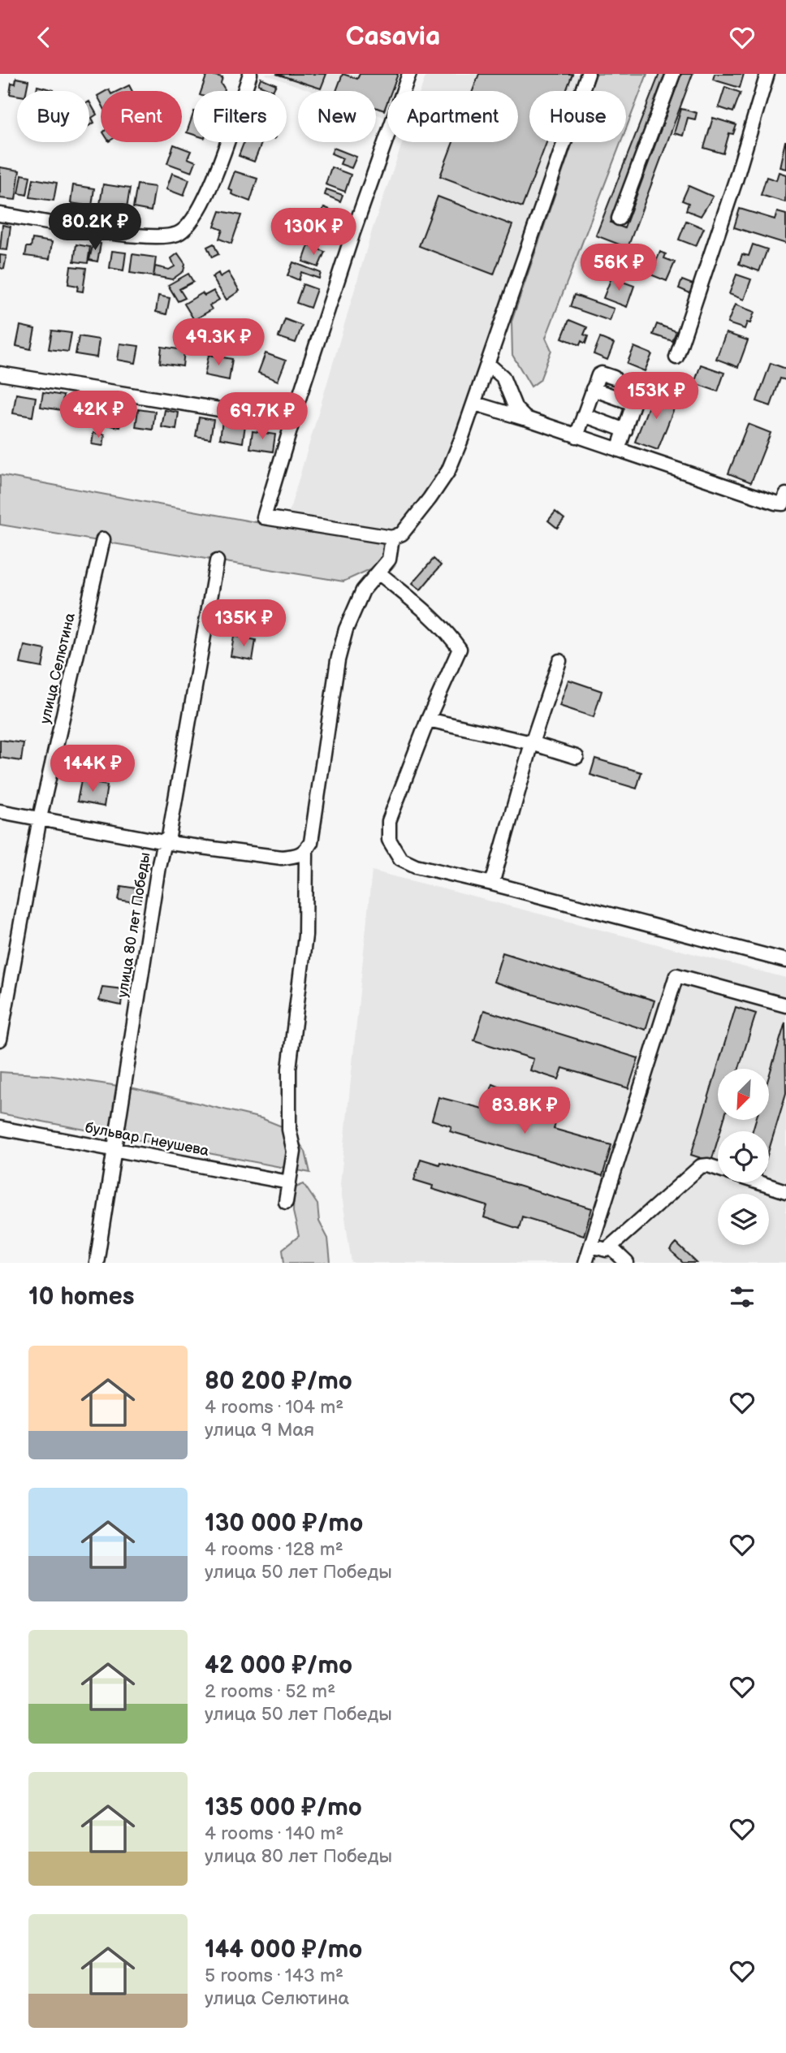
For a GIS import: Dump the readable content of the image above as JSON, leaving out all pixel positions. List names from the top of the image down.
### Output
{
  "streets": {
    "street": ["улица Селютина", "улица 80 лет Победы", "бульвар Гнеушева"]
  },
  "crossings": [
    ["улица 80 лет Победы", "бульвар Гнеушева"]
  ],
  "north": "bottom left",
  "page": {
    "header": "Casavia",
    "chip": [
      "Buy",
      "Rent",
      "Filters",
      "New",
      "Apartment",
      "House"
    ],
    "price": [
      "80.2K ₽",
      "130K ₽",
      "56K ₽",
      "49.3K ₽",
      "153K ₽",
      "42K ₽",
      "69.7K ₽",
      "135K ₽",
      "144K ₽",
      "83.8K ₽"
    ],
    "heading": "10 homes",
    "list": [
      {
        "name": "80 200 ₽/mo",
        "note": "4 rooms · 104 m² · улица 9 Мая"
      },
      {
        "name": "130 000 ₽/mo",
        "note": "4 rooms · 128 m² · улица 50 лет Победы"
      },
      {
        "name": "42 000 ₽/mo",
        "note": "2 rooms · 52 m² · улица 50 лет Победы"
      },
      {
        "name": "135 000 ₽/mo",
        "note": "4 rooms · 140 m² · улица 80 лет Победы"
      },
      {
        "name": "144 000 ₽/mo",
        "note": "5 rooms · 143 m² · улица Селютина"
      }
    ]
  }
}
